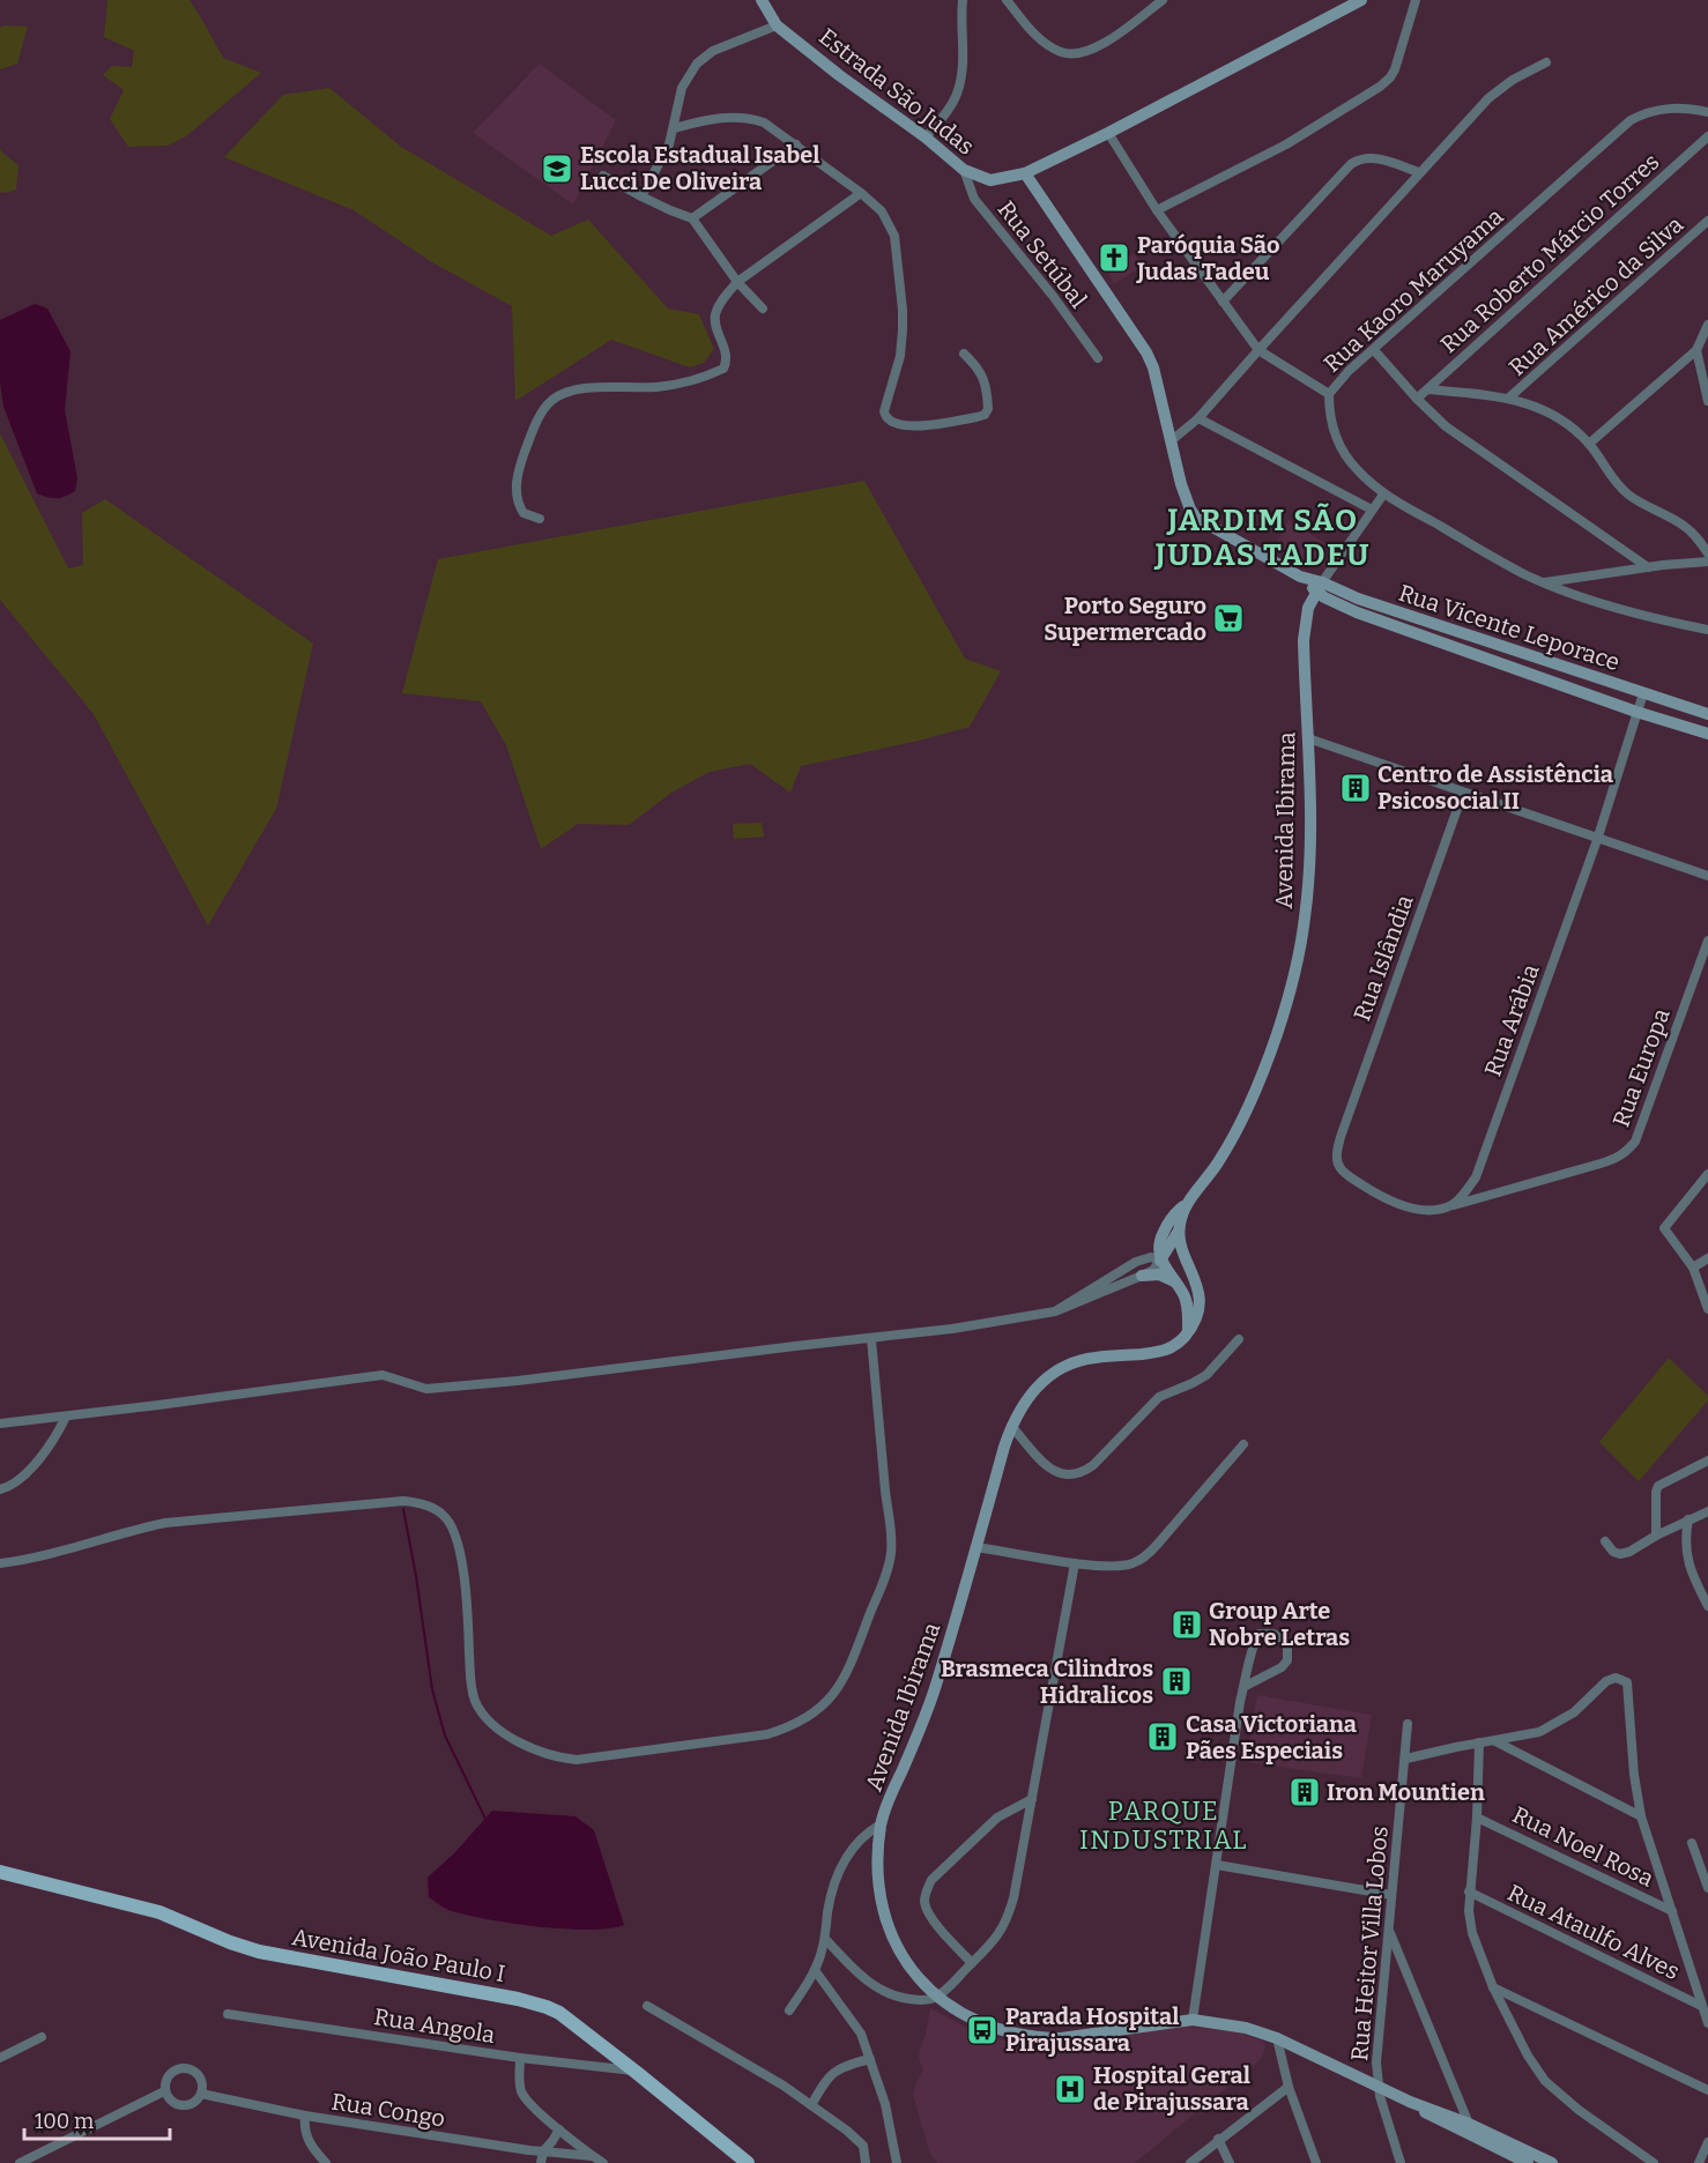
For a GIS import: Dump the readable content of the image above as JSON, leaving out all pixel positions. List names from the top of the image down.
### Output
{
  "streets": {
    "main road": [
      "Estrada São Judas",
      "Rua Vicente Leporace",
      "Avenida Ibirama",
      "Avenida João Paulo I"
    ],
    "street": [
      "Rua Roberto Márcio Torres",
      "Rua Setúbal",
      "Rua Kaoro Maruyama",
      "Rua Américo da Silva",
      "Rua Islândia",
      "Rua Arábia",
      "Rua Europa",
      "Rua Noel Rosa",
      "Rua Ataulfo Alves",
      "Rua Heitor Villa Lobos",
      "Rua Angola",
      "Rua Congo"
    ]
  },
  "crossings": [
    ["Estrada São Judas", "Rua Setúbal"],
    ["Estrada São Judas", "Rua Vicente Leporace"],
    ["Rua Vicente Leporace", "Avenida Ibirama"],
    ["Rua Vicente Leporace", "Rua Arábia"],
    ["Avenida Ibirama", "Rua Heitor Villa Lobos"],
    ["Rua Islândia", "Rua Arábia"],
    ["Rua Islândia", "Rua Europa"],
    ["Rua Arábia", "Rua Europa"],
    ["Avenida João Paulo I", "Rua Angola"]
  ],
  "districts": ["JARDIM SÃO JUDAS TADEU", "PARQUE INDUSTRIAL"],
  "places": {
    "school or university": ["Escola Estadual Isabel Lucci De Oliveira"],
    "church": ["Paróquia São Judas Tadeu"],
    "supermarket": ["Porto Seguro Supermercado"],
    "building": [
      "Centro de Assistência Psicosocial II",
      "Group Arte Nobre Letras",
      "Brasmeca Cilindros Hidralicos",
      "Casa Victoriana Pães Especiais",
      "Iron Mountien"
    ],
    "bus stop": ["Parada Hospital Pirajussara"],
    "hospital": ["Hospital Geral de Pirajussara"]
  },
  "scale_bar": "100 m"
}
